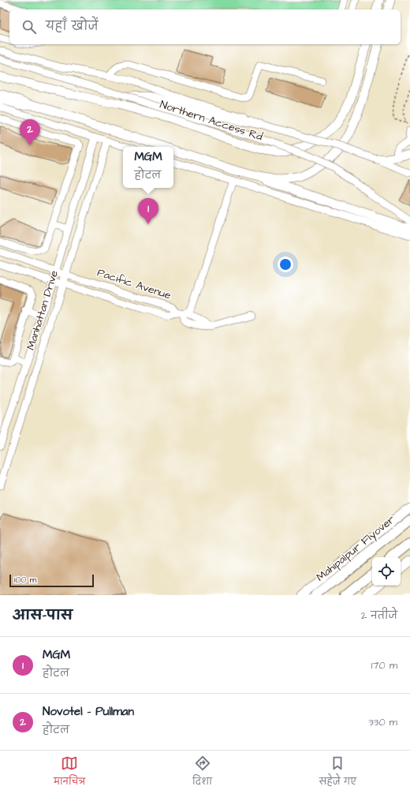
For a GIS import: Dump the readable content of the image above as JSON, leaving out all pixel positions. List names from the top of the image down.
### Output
{
  "streets": {
    "highway": ["Mahipalpur Flyover"],
    "main road": ["Northern Access Rd"],
    "street": ["Pacific Avenue", "Manhattan Drive"]
  },
  "crossings": [
    ["Pacific Avenue", "Manhattan Drive"]
  ],
  "scale_bar": "100 m",
  "page": {
    "search": "यहाँ खोजें",
    "pins": ["2", "1"],
    "popup": ["MGM", "होटल"],
    "scale": "100 m",
    "heading": ["आस-पास", "2 नतीजे"],
    "list": [
      {
        "mark": "1",
        "name": "MGM",
        "note": "होटल",
        "value": "170 m"
      },
      {
        "mark": "2",
        "name": "Novotel - Pullman",
        "note": "होटल",
        "value": "330 m"
      }
    ],
    "nav": ["मानचित्र", "दिशा", "सहेजे गए"]
  }
}
